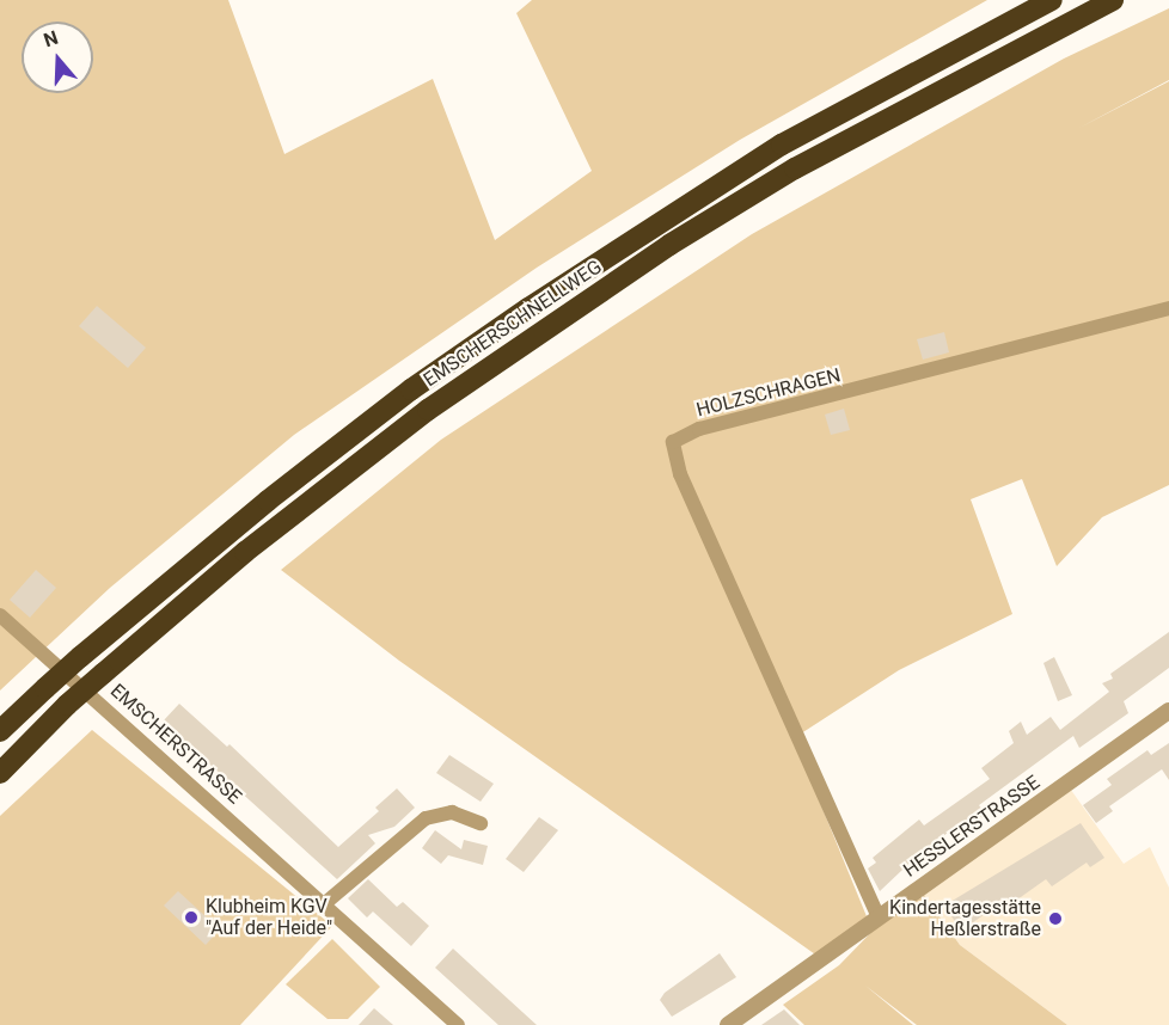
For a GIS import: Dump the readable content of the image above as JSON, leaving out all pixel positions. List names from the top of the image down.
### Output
{
  "streets": {
    "highway": ["EMSCHERSCHNELLWEG"],
    "street": ["HOLZSCHRAGEN", "EMSCHERSTRASSE", "HESSLERSTRASSE"]
  },
  "crossings": [
    ["HOLZSCHRAGEN", "HESSLERSTRASSE"]
  ],
  "places": ["Klubheim KGV \"Auf der Heide\"", "Kindertagesstätte Heßlerstraße"],
  "north": "top"
}
